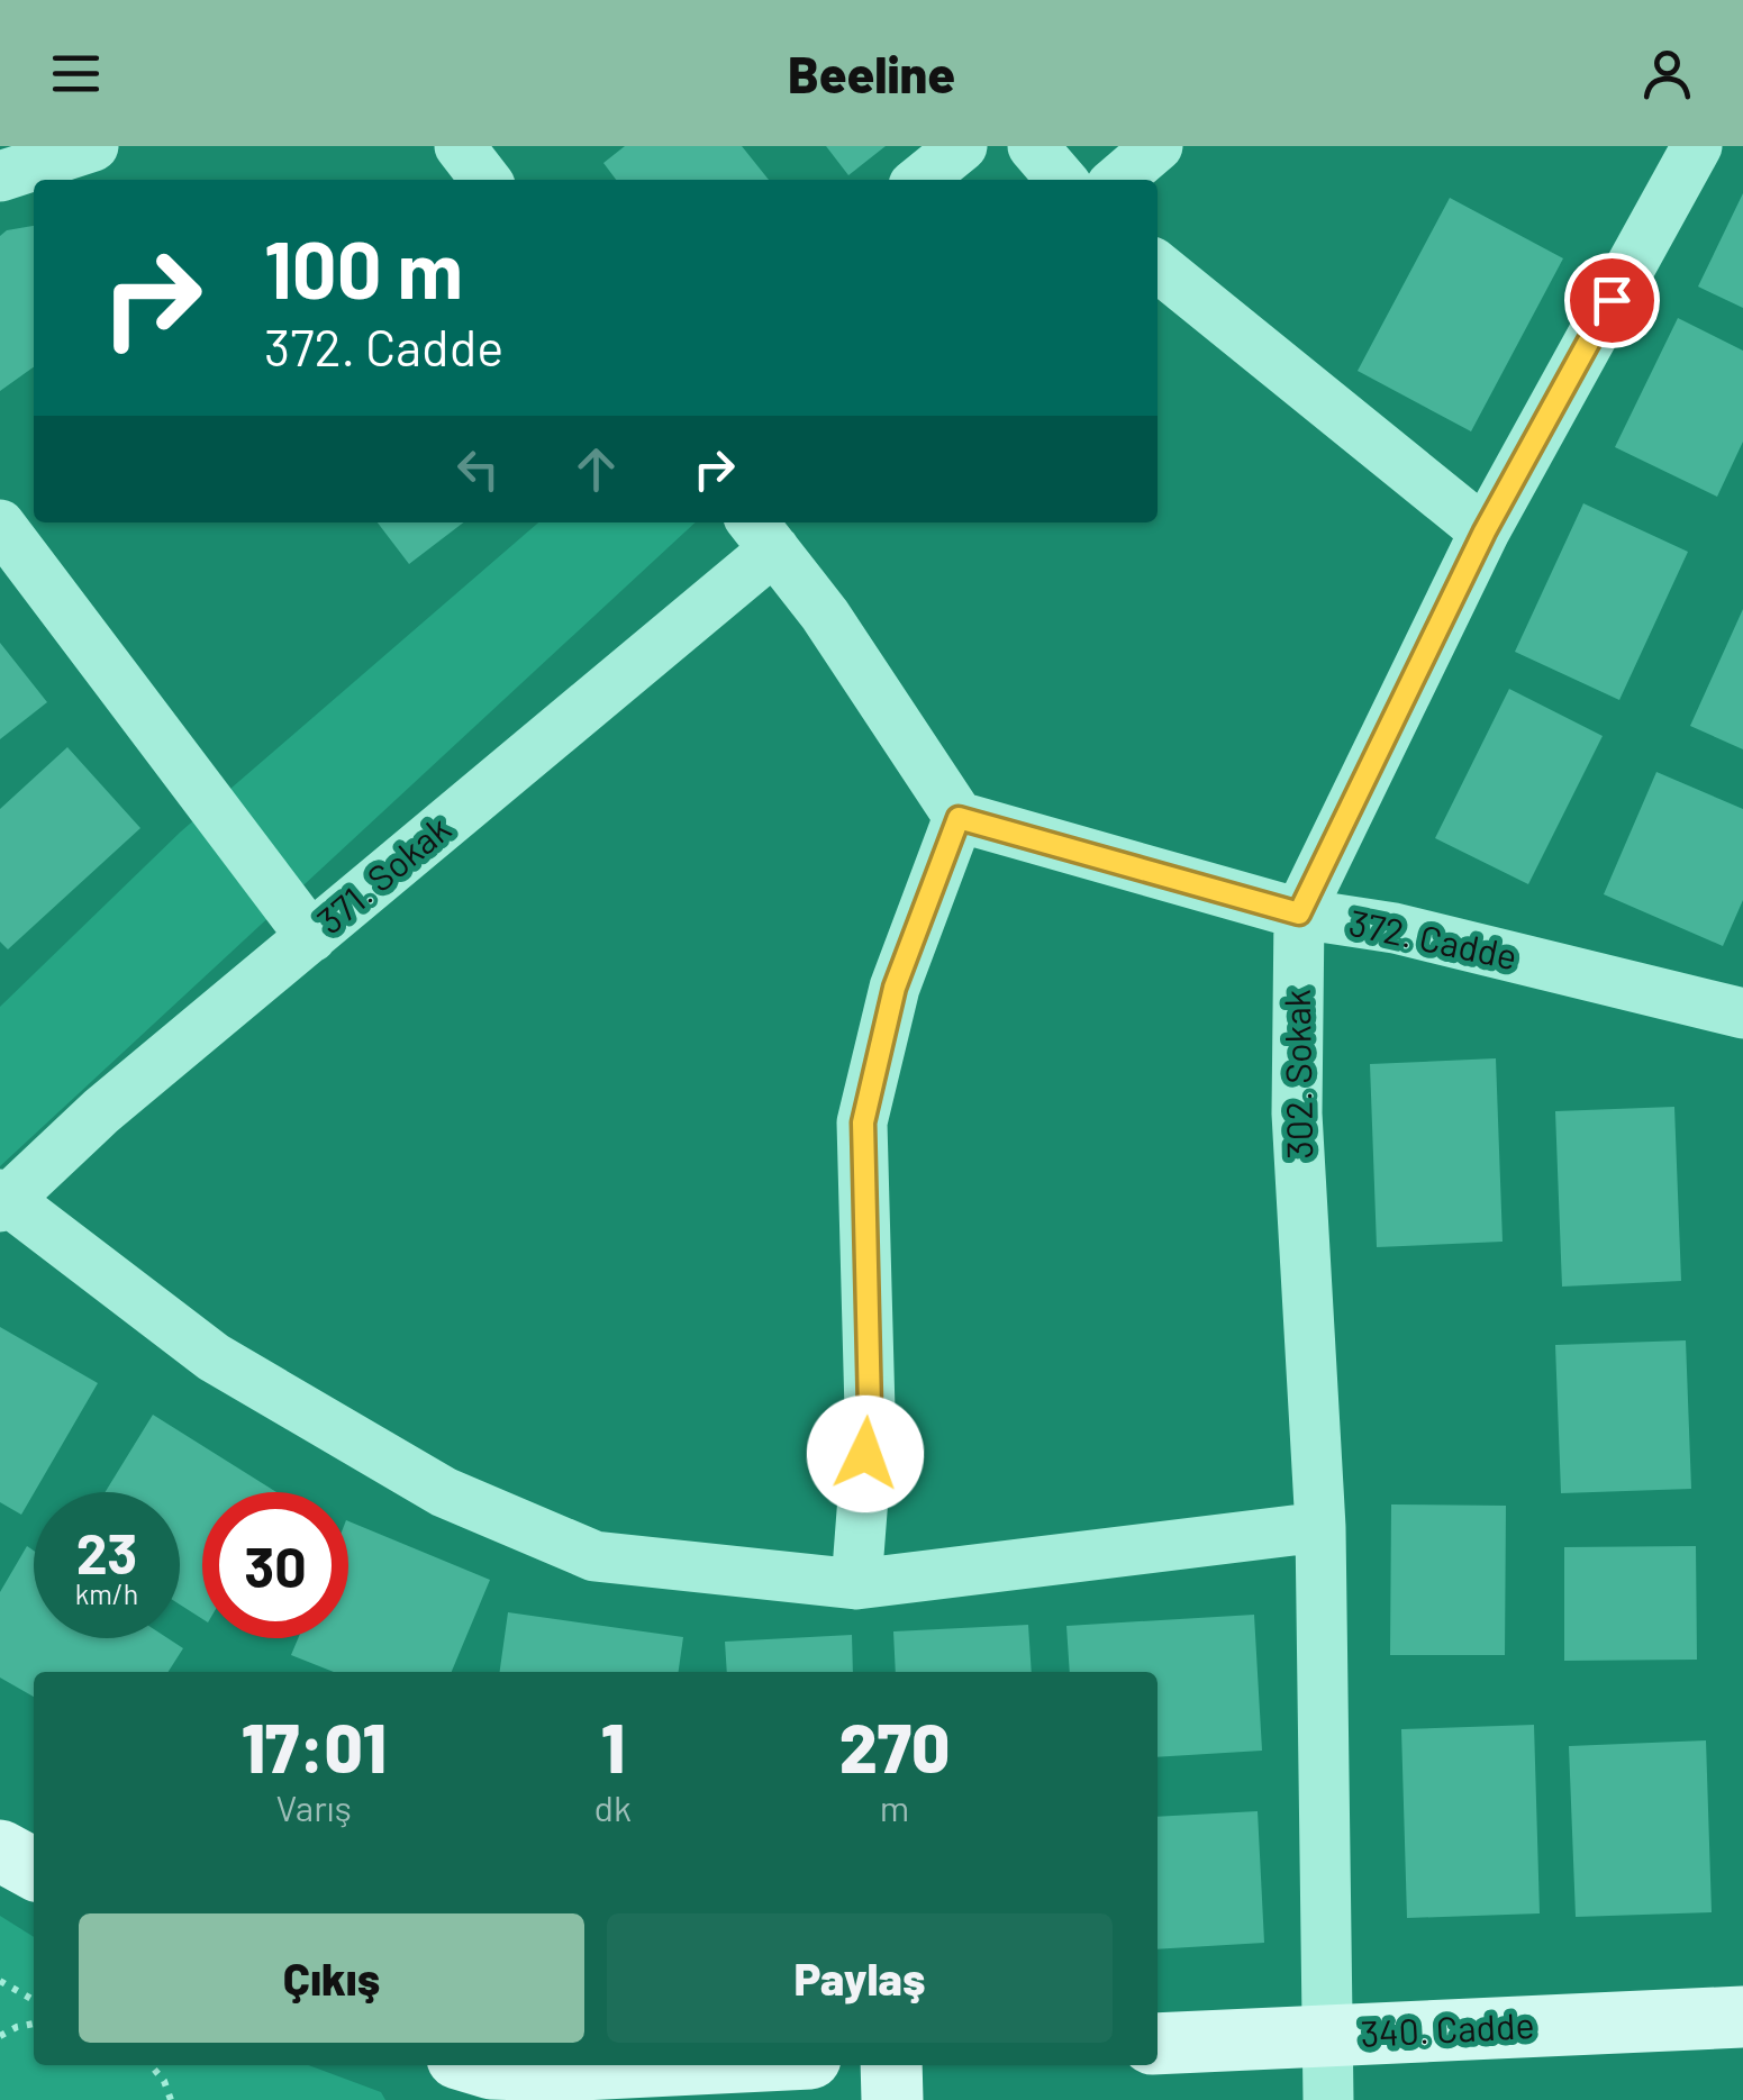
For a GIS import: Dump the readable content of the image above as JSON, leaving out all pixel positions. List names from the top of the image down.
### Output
{
  "streets": {
    "street": [
      "371. Sokak",
      "372. Cadde",
      "302. Sokak",
      "340. Cadde"
    ]
  },
  "crossings": [
    ["372. Cadde", "302. Sokak"],
    ["302. Sokak", "340. Cadde"]
  ],
  "page": {
    "header": "Beeline",
    "turn": ["100 m", "372. Cadde"],
    "speed": "23 km/h",
    "limit": "30",
    "eta": [
      "17:01",
      "Varış",
      "1",
      "dk",
      "270",
      "m"
    ],
    "buttons": ["Çıkış", "Paylaş"]
  }
}
